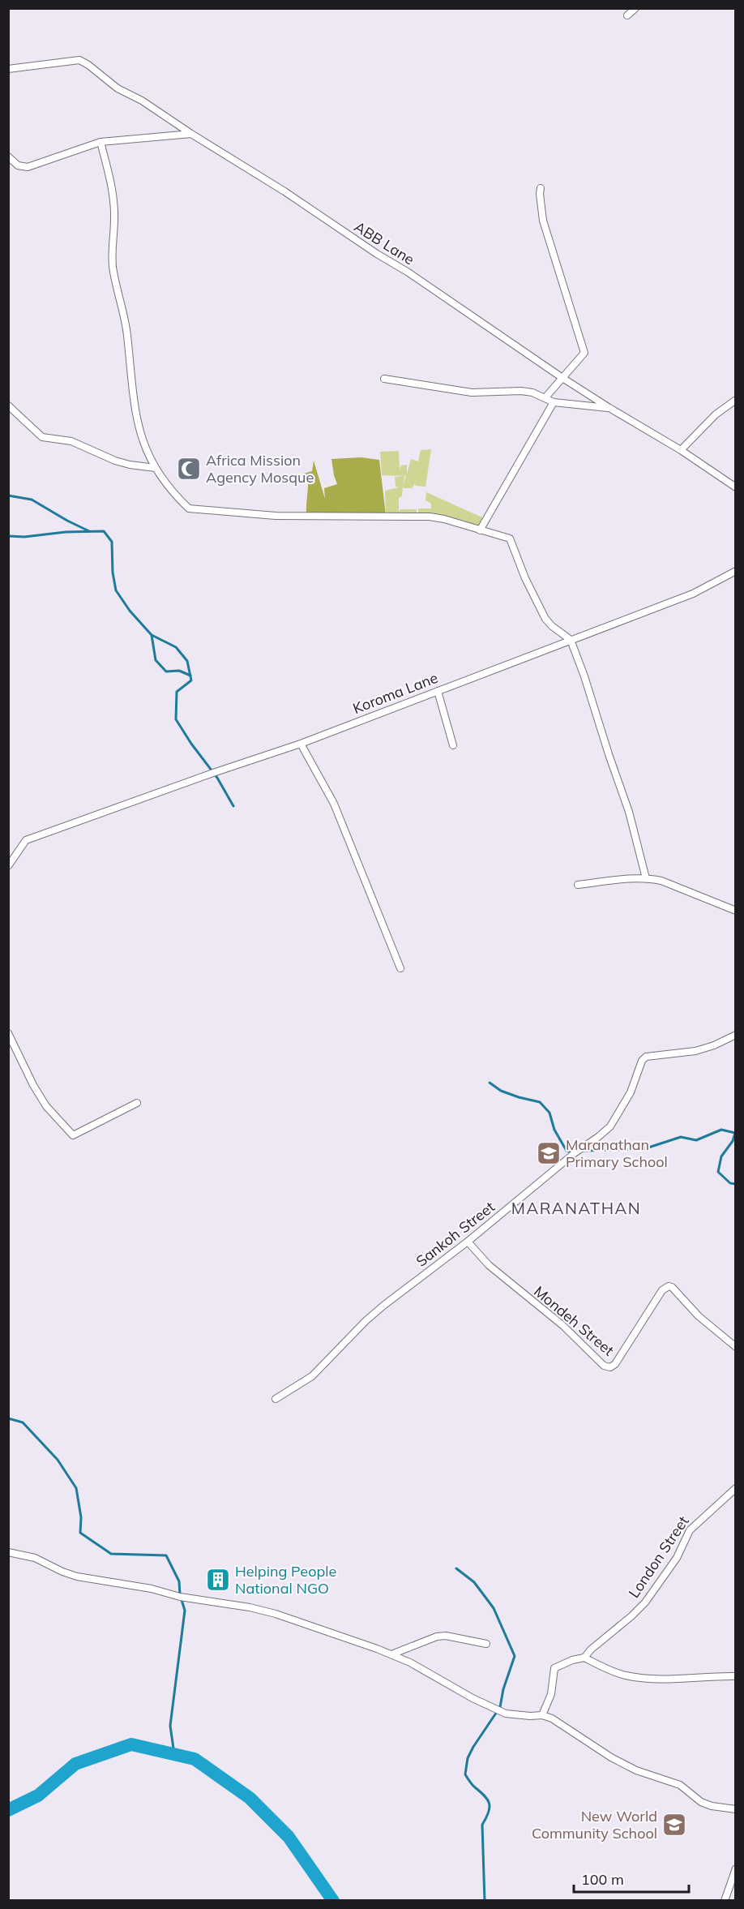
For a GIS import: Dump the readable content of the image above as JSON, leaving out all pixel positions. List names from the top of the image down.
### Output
{
  "streets": {
    "street": [
      "ABB Lane",
      "Koroma Lane",
      "Sankoh Street",
      "Mondeh Street",
      "London Street"
    ]
  },
  "crossings": [
    ["Sankoh Street", "Mondeh Street"]
  ],
  "districts": ["MARANATHAN"],
  "places": {
    "mosque": ["Africa Mission Agency Mosque"],
    "school or university": ["Maranathan Primary School", "New World Community School"],
    "building": ["Helping People National NGO"]
  },
  "scale_bar": "100 m"
}
